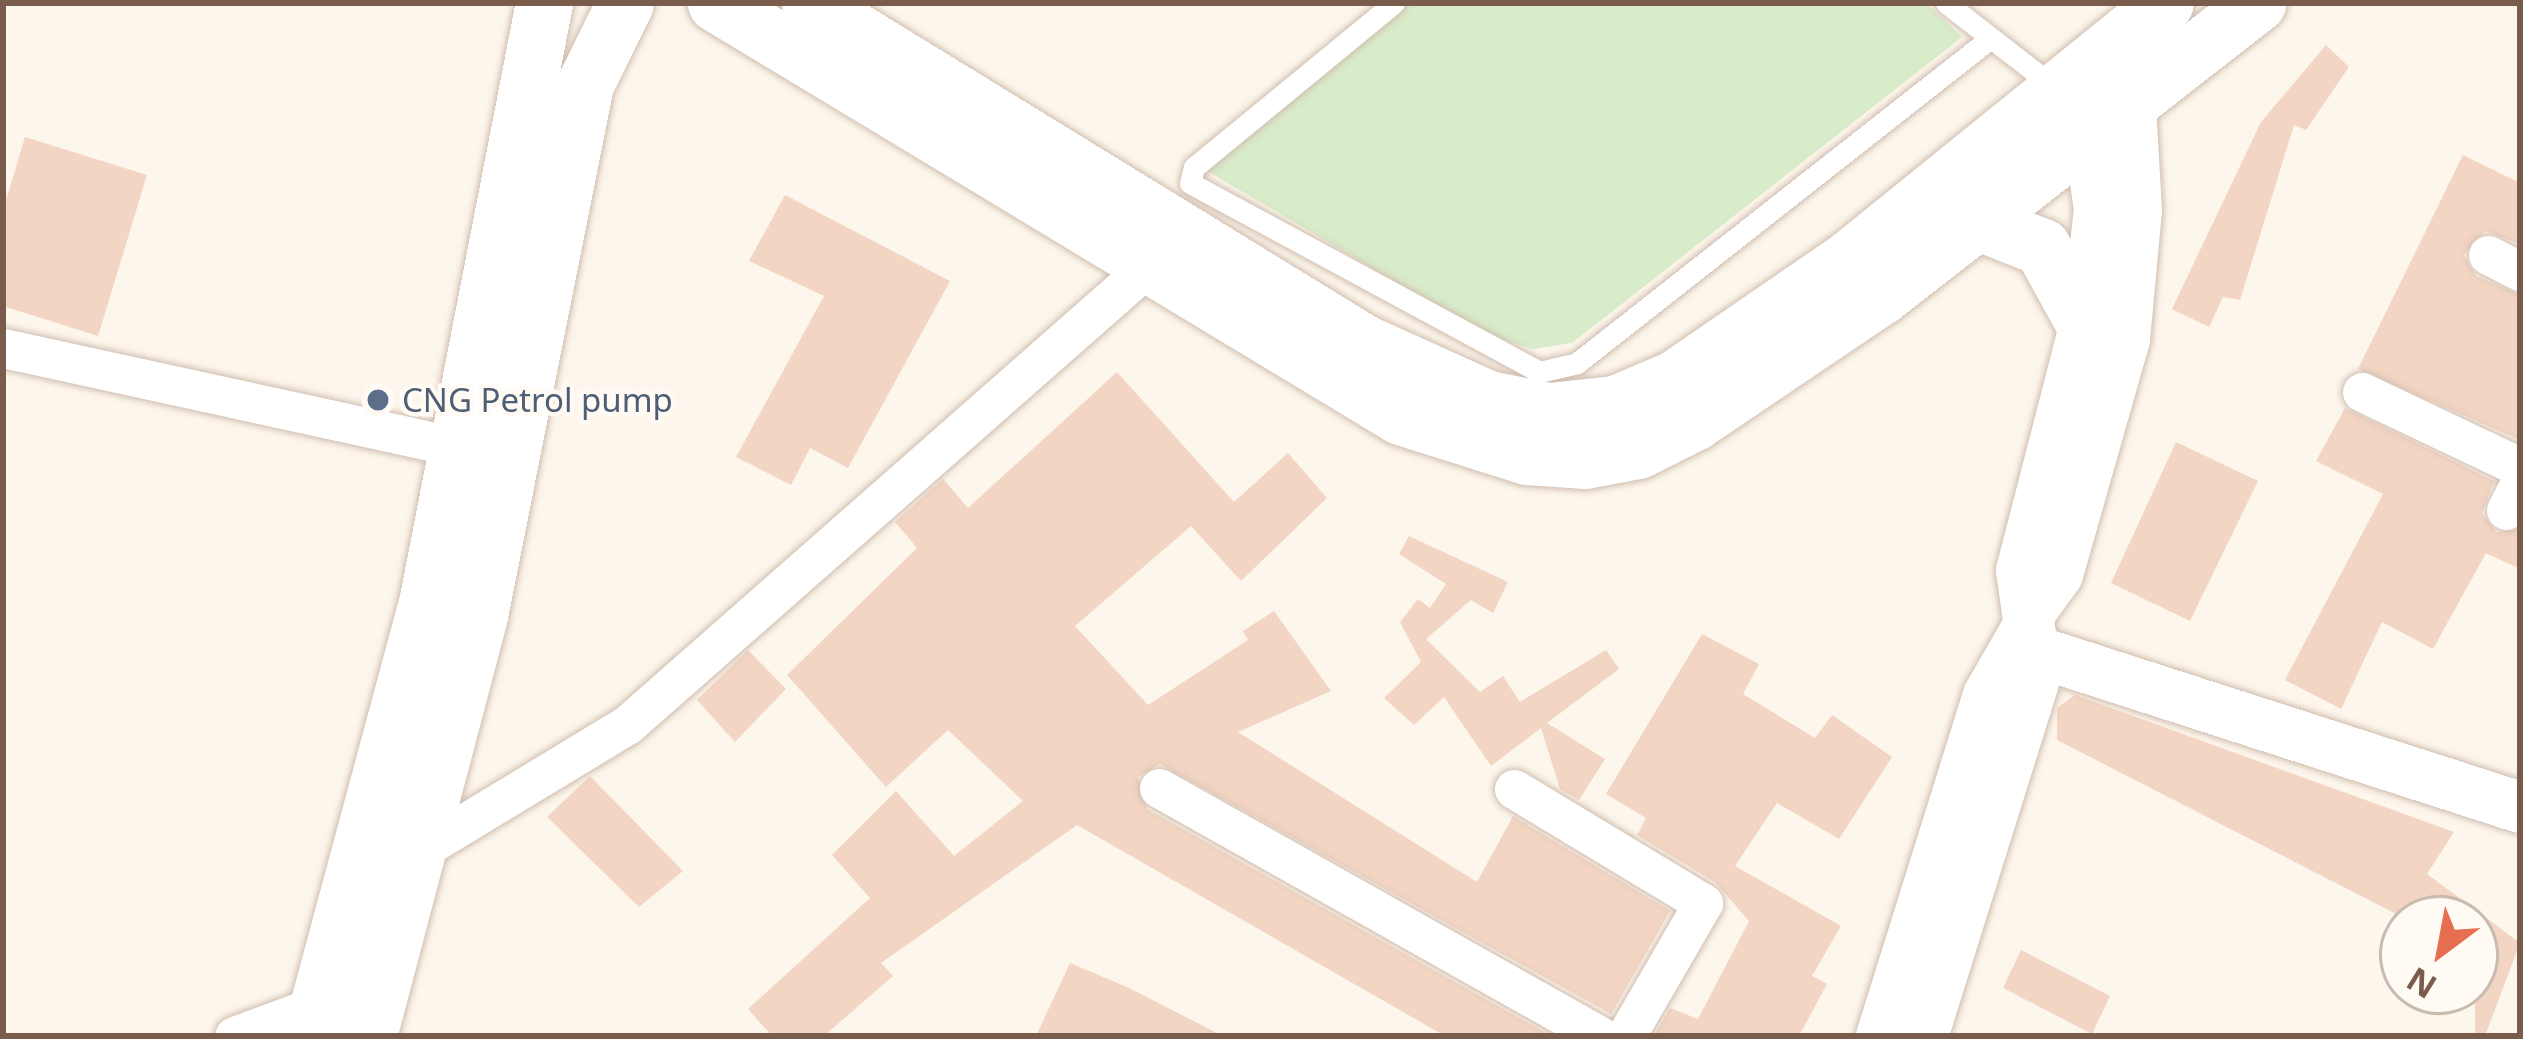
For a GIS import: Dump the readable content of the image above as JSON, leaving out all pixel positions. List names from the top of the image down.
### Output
{
  "places": ["CNG Petrol pump"],
  "north": "bottom left"
}
